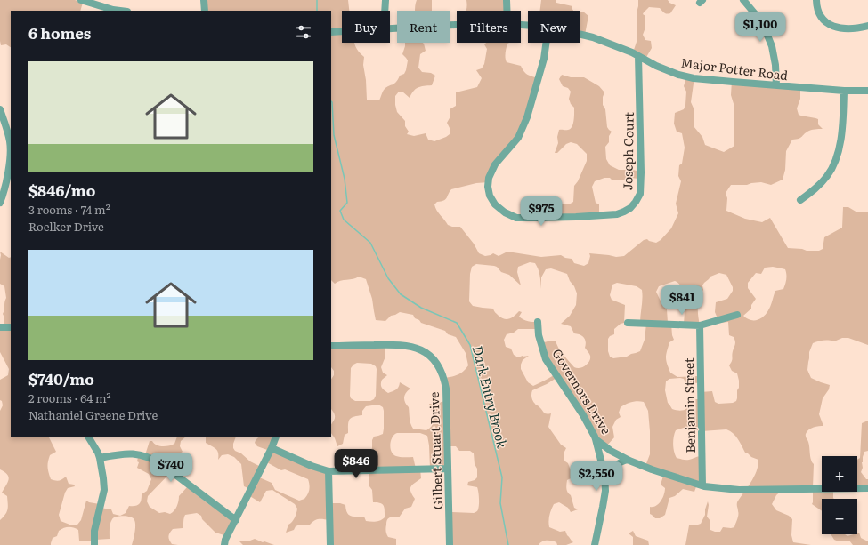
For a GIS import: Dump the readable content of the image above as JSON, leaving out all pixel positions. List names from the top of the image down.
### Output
{
  "streets": {
    "street": [
      "Major Potter Road",
      "Joseph Court",
      "Governors Drive",
      "Benjamin Street",
      "Gilbert Stuart Drive"
    ]
  },
  "crossings": [
    ["Major Potter Road", "Joseph Court"],
    ["Governors Drive", "Benjamin Street"]
  ],
  "water": ["Dark Entry Brook"],
  "page": {
    "chip": [
      "Buy",
      "Rent",
      "Filters",
      "New"
    ],
    "heading": "6 homes",
    "price": [
      "$1,100",
      "$975",
      "$841",
      "$846",
      "$740",
      "$2,550"
    ],
    "list": [
      {
        "name": "$846/mo",
        "note": "3 rooms · 74 m² · Roelker Drive"
      },
      {
        "name": "$740/mo",
        "note": "2 rooms · 64 m² · Nathaniel Greene Drive"
      }
    ],
    "map_buttons": ["+", "−"]
  }
}
